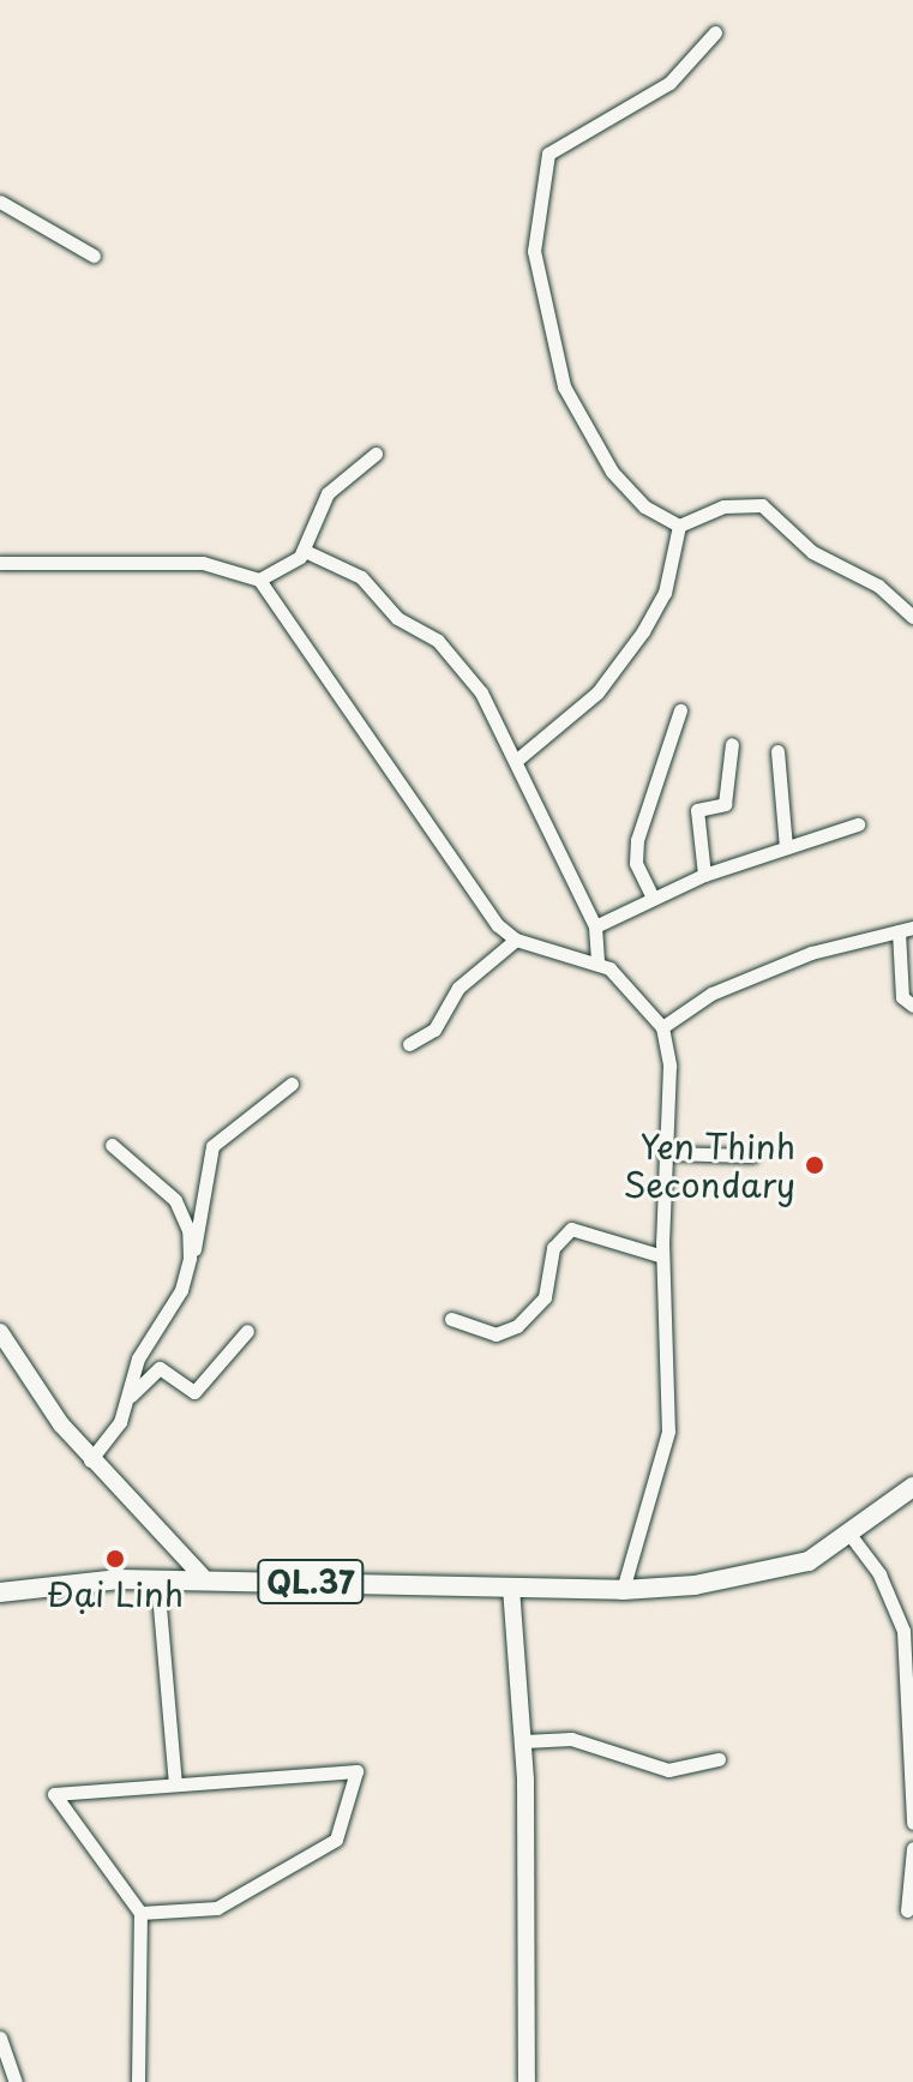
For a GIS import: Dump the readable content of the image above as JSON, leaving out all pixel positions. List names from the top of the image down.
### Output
{
  "streets": {
    "main road": ["QL.37"]
  },
  "places": ["Yen Thinh Secondary", "Đại Linh"]
}
